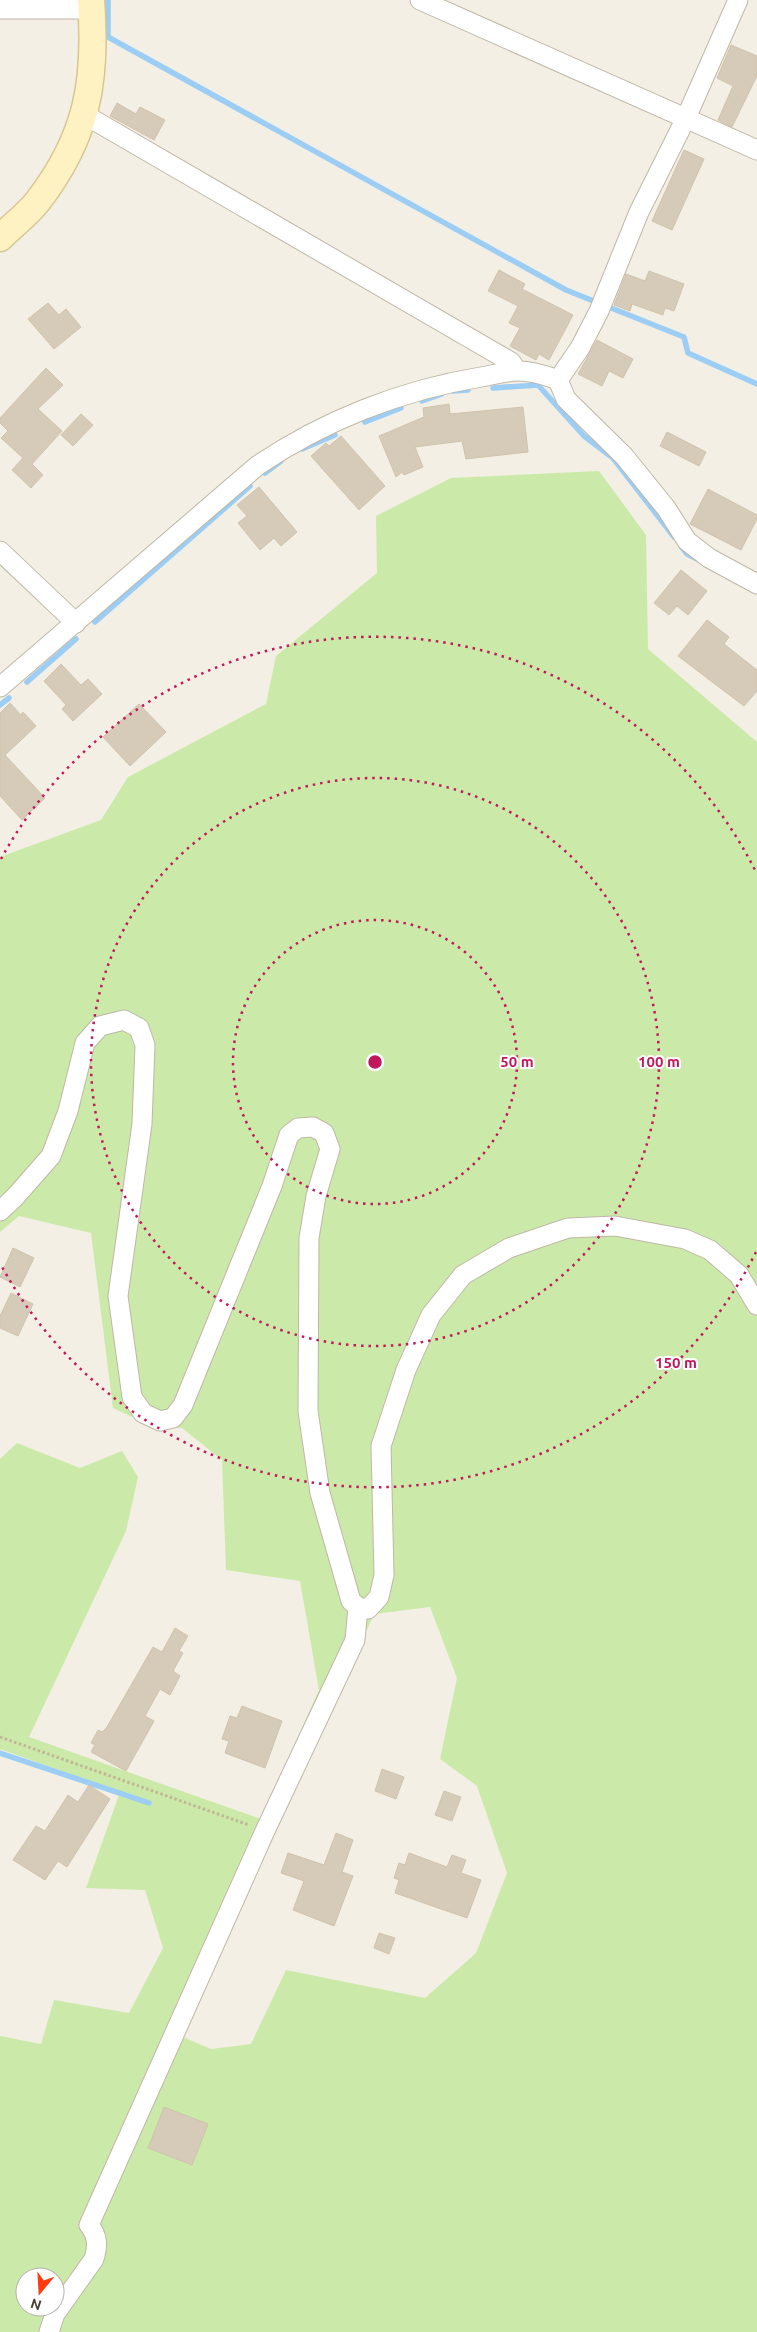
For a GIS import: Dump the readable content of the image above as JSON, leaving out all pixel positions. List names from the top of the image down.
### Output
{
  "north": "bottom",
  "rings": ["50 m", "100 m", "150 m"]
}
